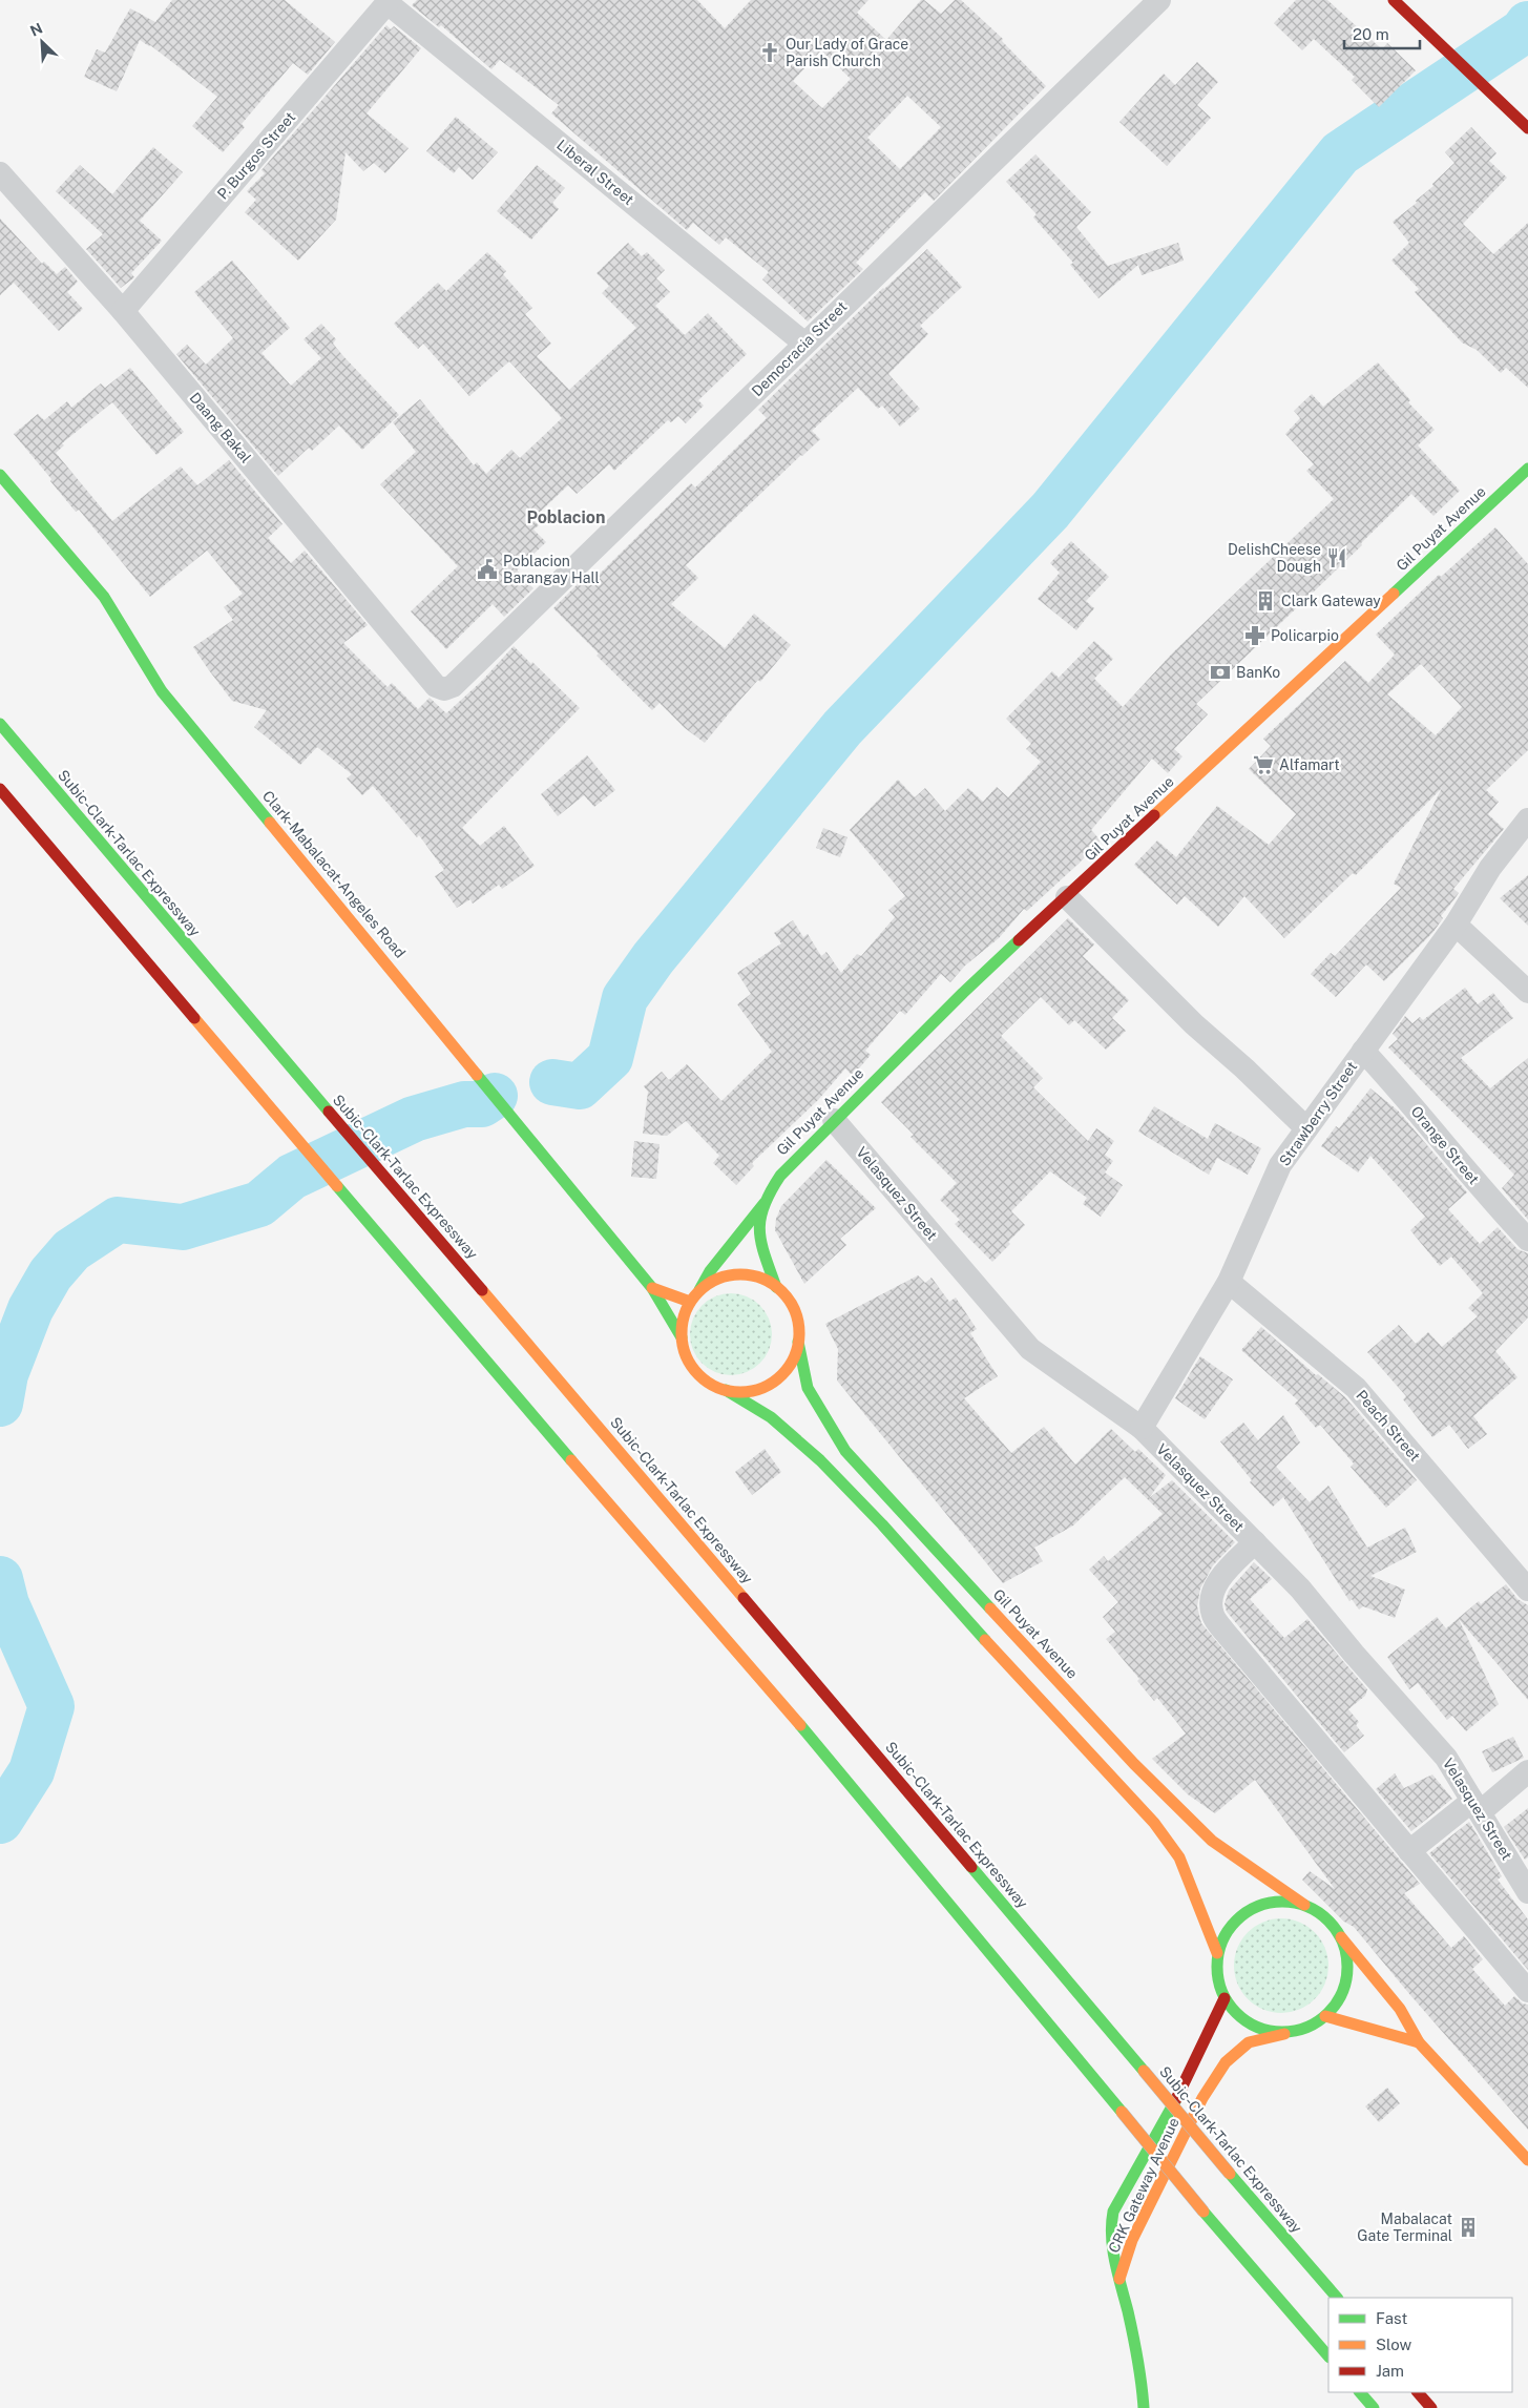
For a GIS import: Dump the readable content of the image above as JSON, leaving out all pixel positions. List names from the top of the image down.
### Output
{
  "streets": {
    "main road": [
      "Gil Puyat Avenue",
      "Subic-Clark-Tarlac Expressway",
      "Clark-Mabalacat-Angeles Road",
      "CRK Gateway Avenue"
    ],
    "street": [
      "P. Burgos Street",
      "Liberal Street",
      "Democracia Street",
      "Daang Bakal",
      "Strawberry Street",
      "Orange Street",
      "Velasquez Street",
      "Peach Street"
    ]
  },
  "crossings": [
    ["P. Burgos Street", "Liberal Street"],
    ["P. Burgos Street", "Daang Bakal"],
    ["Liberal Street", "Democracia Street"],
    ["Democracia Street", "Daang Bakal"],
    ["Gil Puyat Avenue", "Clark-Mabalacat-Angeles Road"],
    ["Gil Puyat Avenue", "Velasquez Street"],
    ["Gil Puyat Avenue", "CRK Gateway Avenue"],
    ["Strawberry Street", "Orange Street"],
    ["Strawberry Street", "Velasquez Street"],
    ["Strawberry Street", "Peach Street"]
  ],
  "districts": ["Poblacion"],
  "places": {
    "church": ["Our Lady of Grace Parish Church"],
    "restaurant": ["DelishCheese Dough"],
    "public building": ["Poblacion Barangay Hall"],
    "building": ["Clark Gateway", "Mabalacat Gate Terminal"],
    "pharmacy": ["Policarpio"],
    "bank": ["BanKo"],
    "supermarket": ["Alfamart"]
  },
  "legend": ["Fast", "Slow", "Jam"],
  "scale_bar": "20 m",
  "north": "top left"
}
